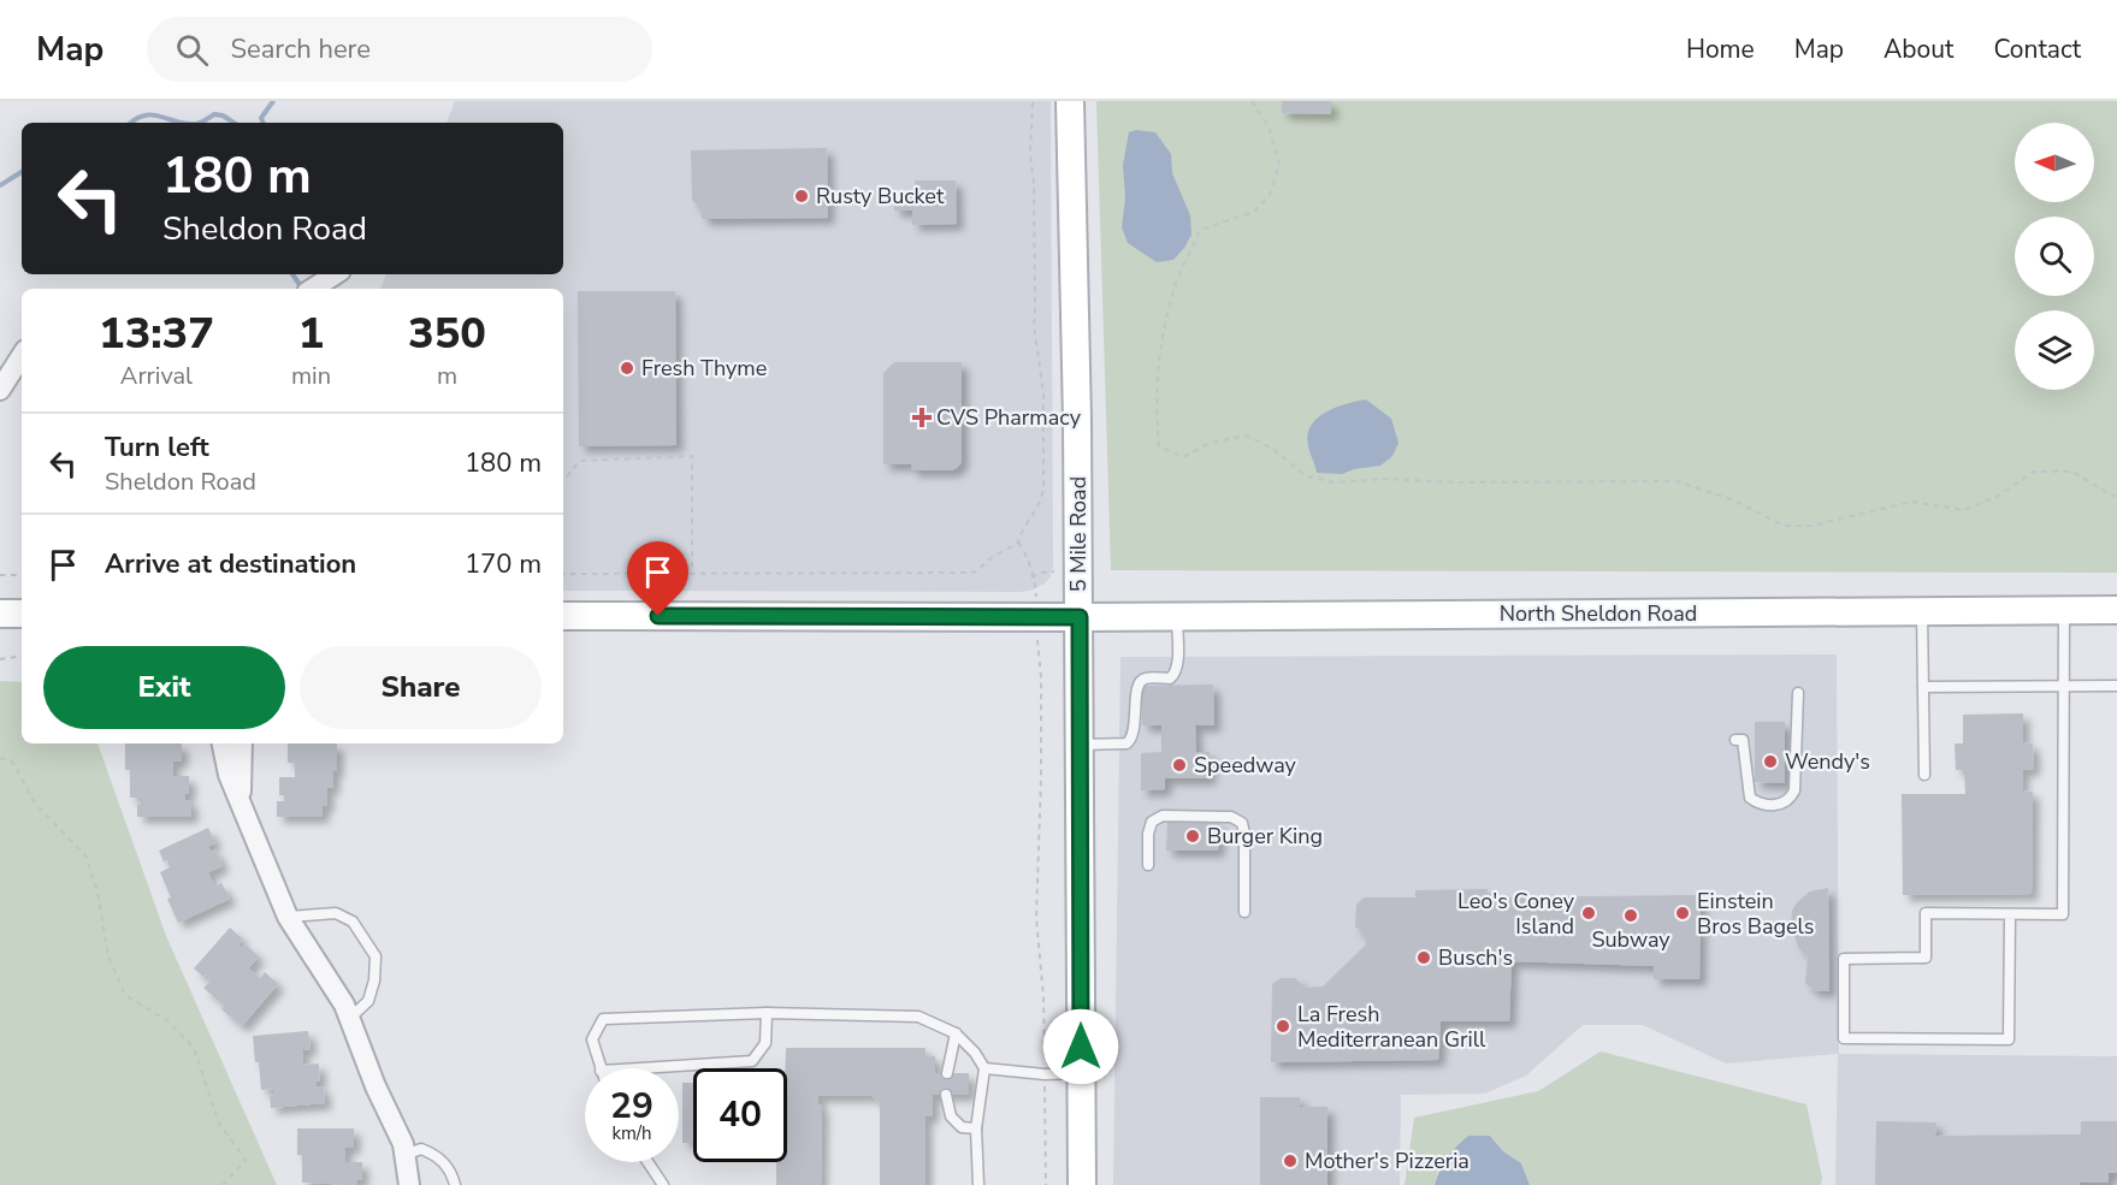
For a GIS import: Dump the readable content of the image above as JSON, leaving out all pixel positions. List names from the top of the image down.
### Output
{
  "streets": {
    "main road": ["5 Mile Road", "North Sheldon Road"]
  },
  "crossings": [
    ["5 Mile Road", "North Sheldon Road"]
  ],
  "places": {
    "other": [
      "Rusty Bucket",
      "Fresh Thyme",
      "Wendy's",
      "Speedway",
      "Burger King",
      "Leo's Coney Island",
      "Einstein Bros Bagels",
      "Subway",
      "Busch's",
      "La Fresh Mediterranean Grill",
      "Mother's Pizzeria"
    ],
    "health": ["CVS Pharmacy"]
  },
  "north": "left",
  "page": {
    "header": "Map",
    "search": "Search here",
    "nav": [
      "Home",
      "Map",
      "About",
      "Contact"
    ],
    "turn": ["180 m", "Sheldon Road"],
    "eta": [
      "13:37",
      "Arrival",
      "1",
      "min",
      "350",
      "m"
    ],
    "list": [
      {
        "name": "Turn left",
        "note": "Sheldon Road",
        "value": "180 m"
      },
      {
        "name": "Arrive at destination",
        "value": "170 m"
      }
    ],
    "buttons": ["Exit", "Share"],
    "speed": "29 km/h",
    "limit": "40"
  }
}
